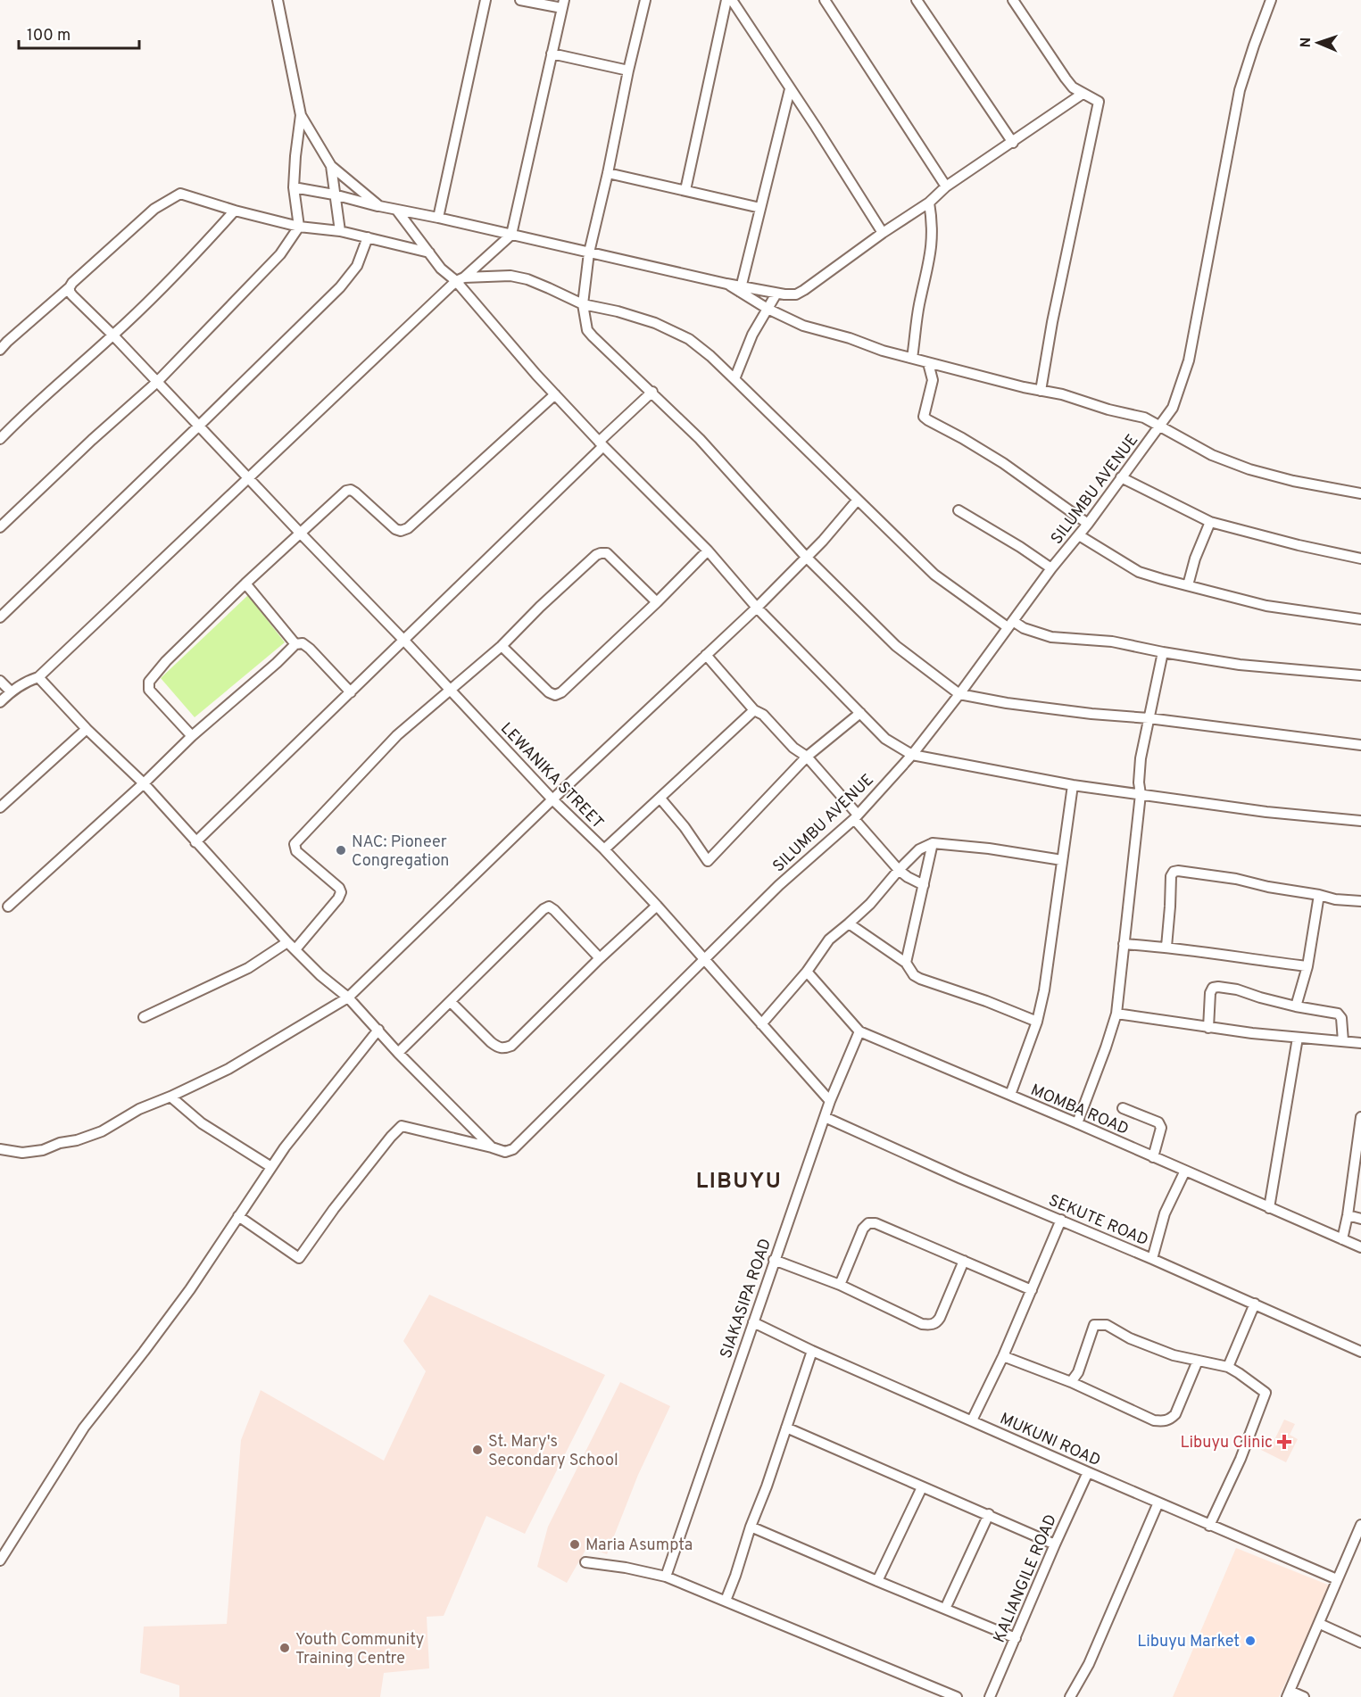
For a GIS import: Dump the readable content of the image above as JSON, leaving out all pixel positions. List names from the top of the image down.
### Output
{
  "streets": {
    "street": [
      "SILUMBU AVENUE",
      "LEWANIKA STREET",
      "MOMBA ROAD",
      "SEKUTE ROAD",
      "SIAKASIPA ROAD",
      "MUKUNI ROAD",
      "KALIANGILE ROAD"
    ]
  },
  "crossings": [
    ["SILUMBU AVENUE", "LEWANIKA STREET"],
    ["LEWANIKA STREET", "SIAKASIPA ROAD"],
    ["MOMBA ROAD", "SIAKASIPA ROAD"],
    ["SEKUTE ROAD", "SIAKASIPA ROAD"],
    ["SIAKASIPA ROAD", "MUKUNI ROAD"],
    ["MUKUNI ROAD", "KALIANGILE ROAD"]
  ],
  "districts": ["LIBUYU"],
  "places": {
    "other": [
      "NAC: Pioneer Congregation",
      "St. Mary's Secondary School",
      "Maria Asumpta",
      "Libuyu Market",
      "Youth Community Training Centre"
    ],
    "health": ["Libuyu Clinic"]
  },
  "scale_bar": "100 m",
  "north": "left"
}
